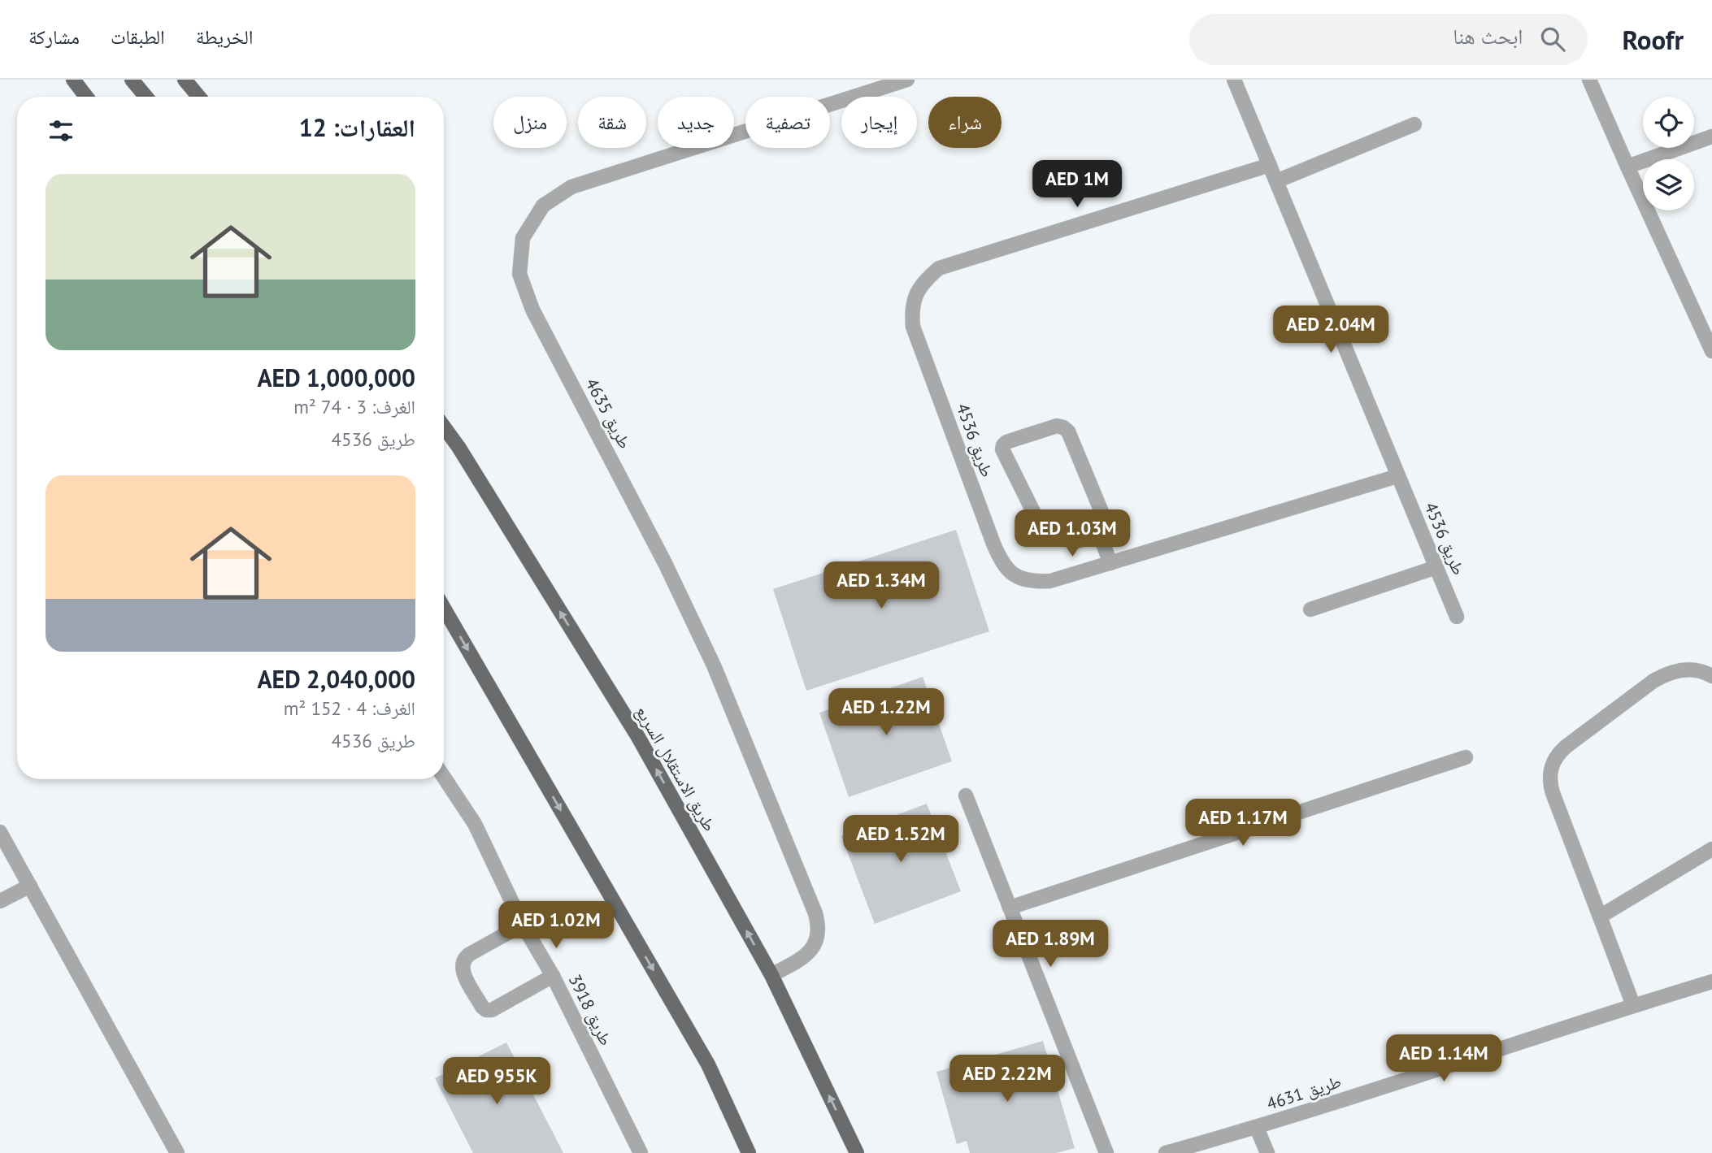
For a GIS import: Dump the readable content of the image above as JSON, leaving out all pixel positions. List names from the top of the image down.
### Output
{
  "streets": {
    "main road": ["طريق الاستقلال السريع"],
    "street": [
      "طريق 4635",
      "طريق 4536",
      "طريق 3918",
      "طريق 4631"
    ]
  },
  "crossings": [
    ["طريق 4635", "طريق الاستقلال السريع"]
  ],
  "page": {
    "header": "Roofr",
    "search": "ابحث هنا",
    "nav": ["الخريطة", "الطبقات", "مشاركة"],
    "chip": [
      "شراء",
      "إيجار",
      "تصفية",
      "جديد",
      "شقة",
      "منزل"
    ],
    "heading": "العقارات: 12",
    "price": [
      "AED 1M",
      "AED 2.04M",
      "AED 1.03M",
      "AED 1.34M",
      "AED 1.22M",
      "AED 1.17M",
      "AED 1.52M",
      "AED 1.02M",
      "AED 1.89M",
      "AED 1.14M",
      "AED 2.22M",
      "AED 955K"
    ],
    "list": [
      {
        "name": "AED 1,000,000",
        "note": "الغرف: 3 · 74 m² · طريق 4536"
      },
      {
        "name": "AED 2,040,000",
        "note": "الغرف: 4 · 152 m² · طريق 4536"
      }
    ]
  }
}
